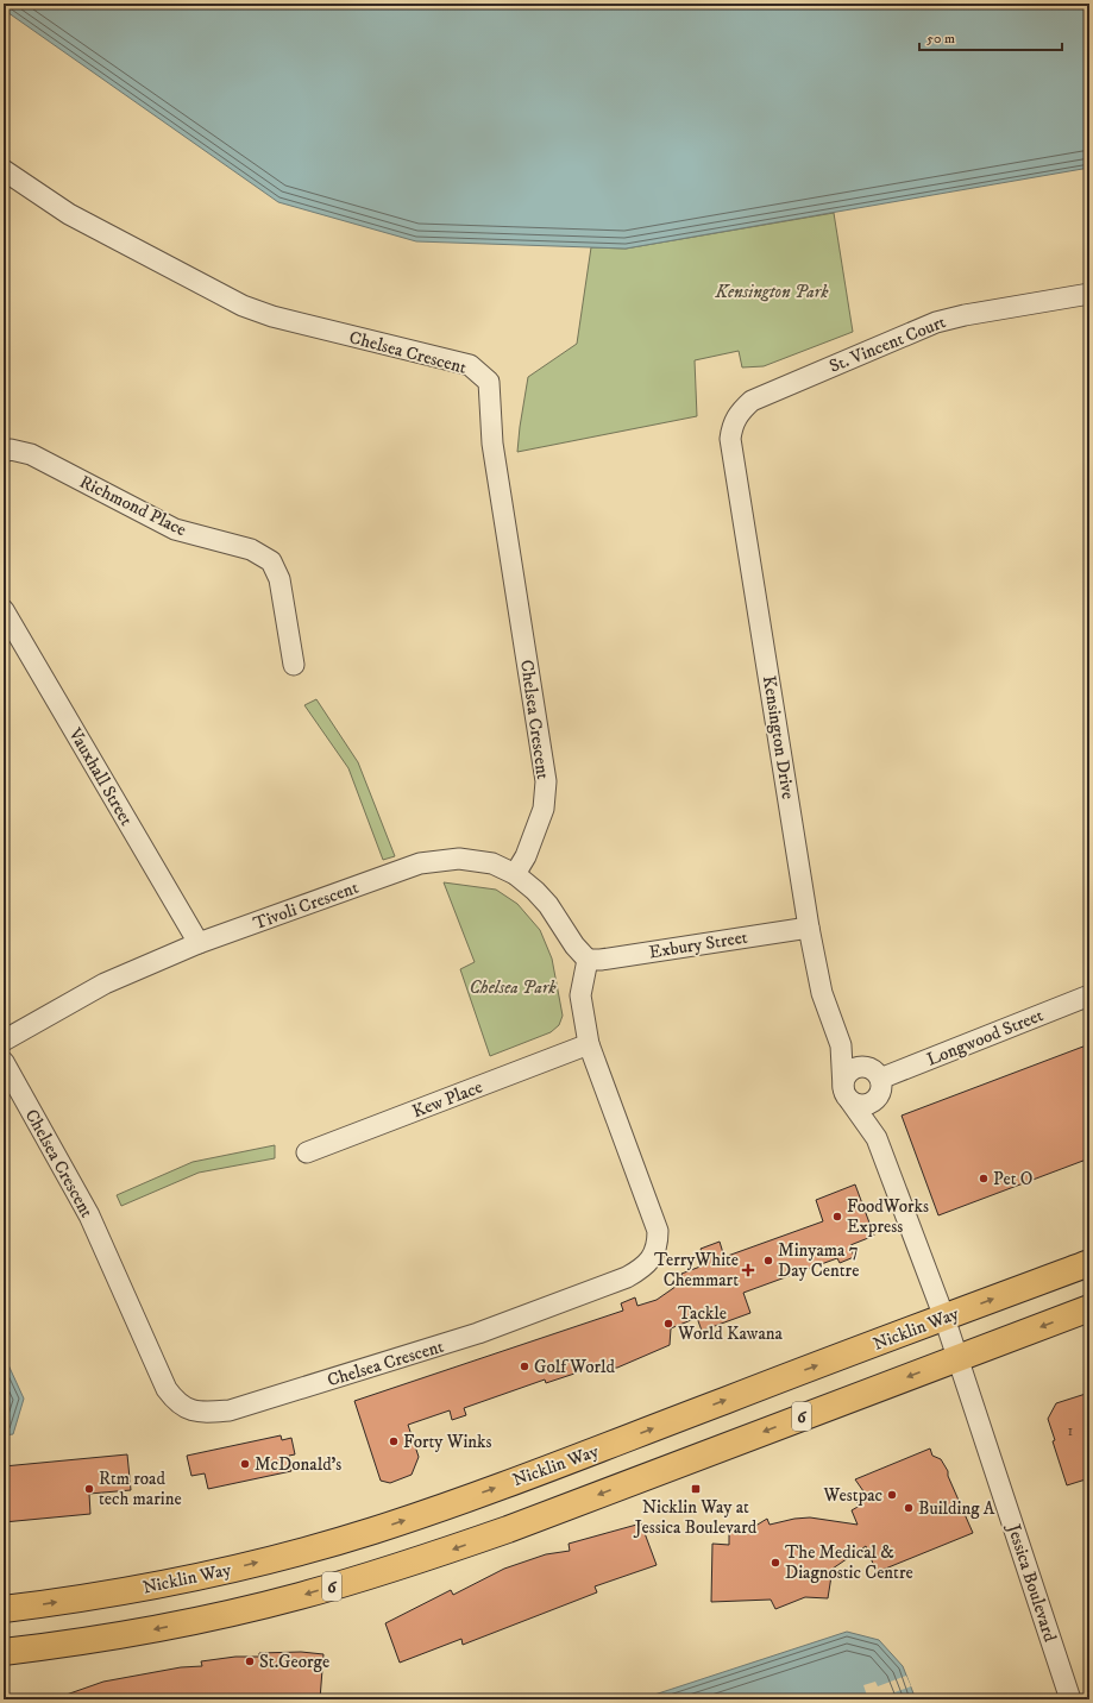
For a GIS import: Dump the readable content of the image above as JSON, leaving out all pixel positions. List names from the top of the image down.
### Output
{
  "streets": {
    "highway": ["Nicklin Way", "6"],
    "street": [
      "St. Vincent Court",
      "Chelsea Crescent",
      "Richmond Place",
      "Kensington Drive",
      "Vauxhall Street",
      "Tivoli Crescent",
      "Exbury Street",
      "Longwood Street",
      "Kew Place",
      "Jessica Boulevard"
    ]
  },
  "crossings": [
    ["St. Vincent Court", "Kensington Drive"],
    ["Chelsea Crescent", "Tivoli Crescent"],
    ["Chelsea Crescent", "Exbury Street"],
    ["Chelsea Crescent", "Kew Place"],
    ["Kensington Drive", "Exbury Street"],
    ["Kensington Drive", "Longwood Street"],
    ["Vauxhall Street", "Tivoli Crescent"],
    ["Tivoli Crescent", "Exbury Street"],
    ["6", "Jessica Boulevard"]
  ],
  "parks": ["Kensington Park", "Chelsea Park"],
  "places": {
    "other": [
      "Pet O",
      "FoodWorks Express",
      "Minyama 7 Day Centre",
      "Tackle World Kawana",
      "Golf World",
      "Forty Winks",
      "McDonald's",
      "Rtm road tech marine",
      "Westpac",
      "Building A",
      "The Medical & Diagnostic Centre",
      "St.George"
    ],
    "health": ["TerryWhite Chemmart"],
    "transit": ["Nicklin Way at Jessica Boulevard"]
  },
  "house_numbers": ["1"],
  "scale_bar": "50 m"
}
